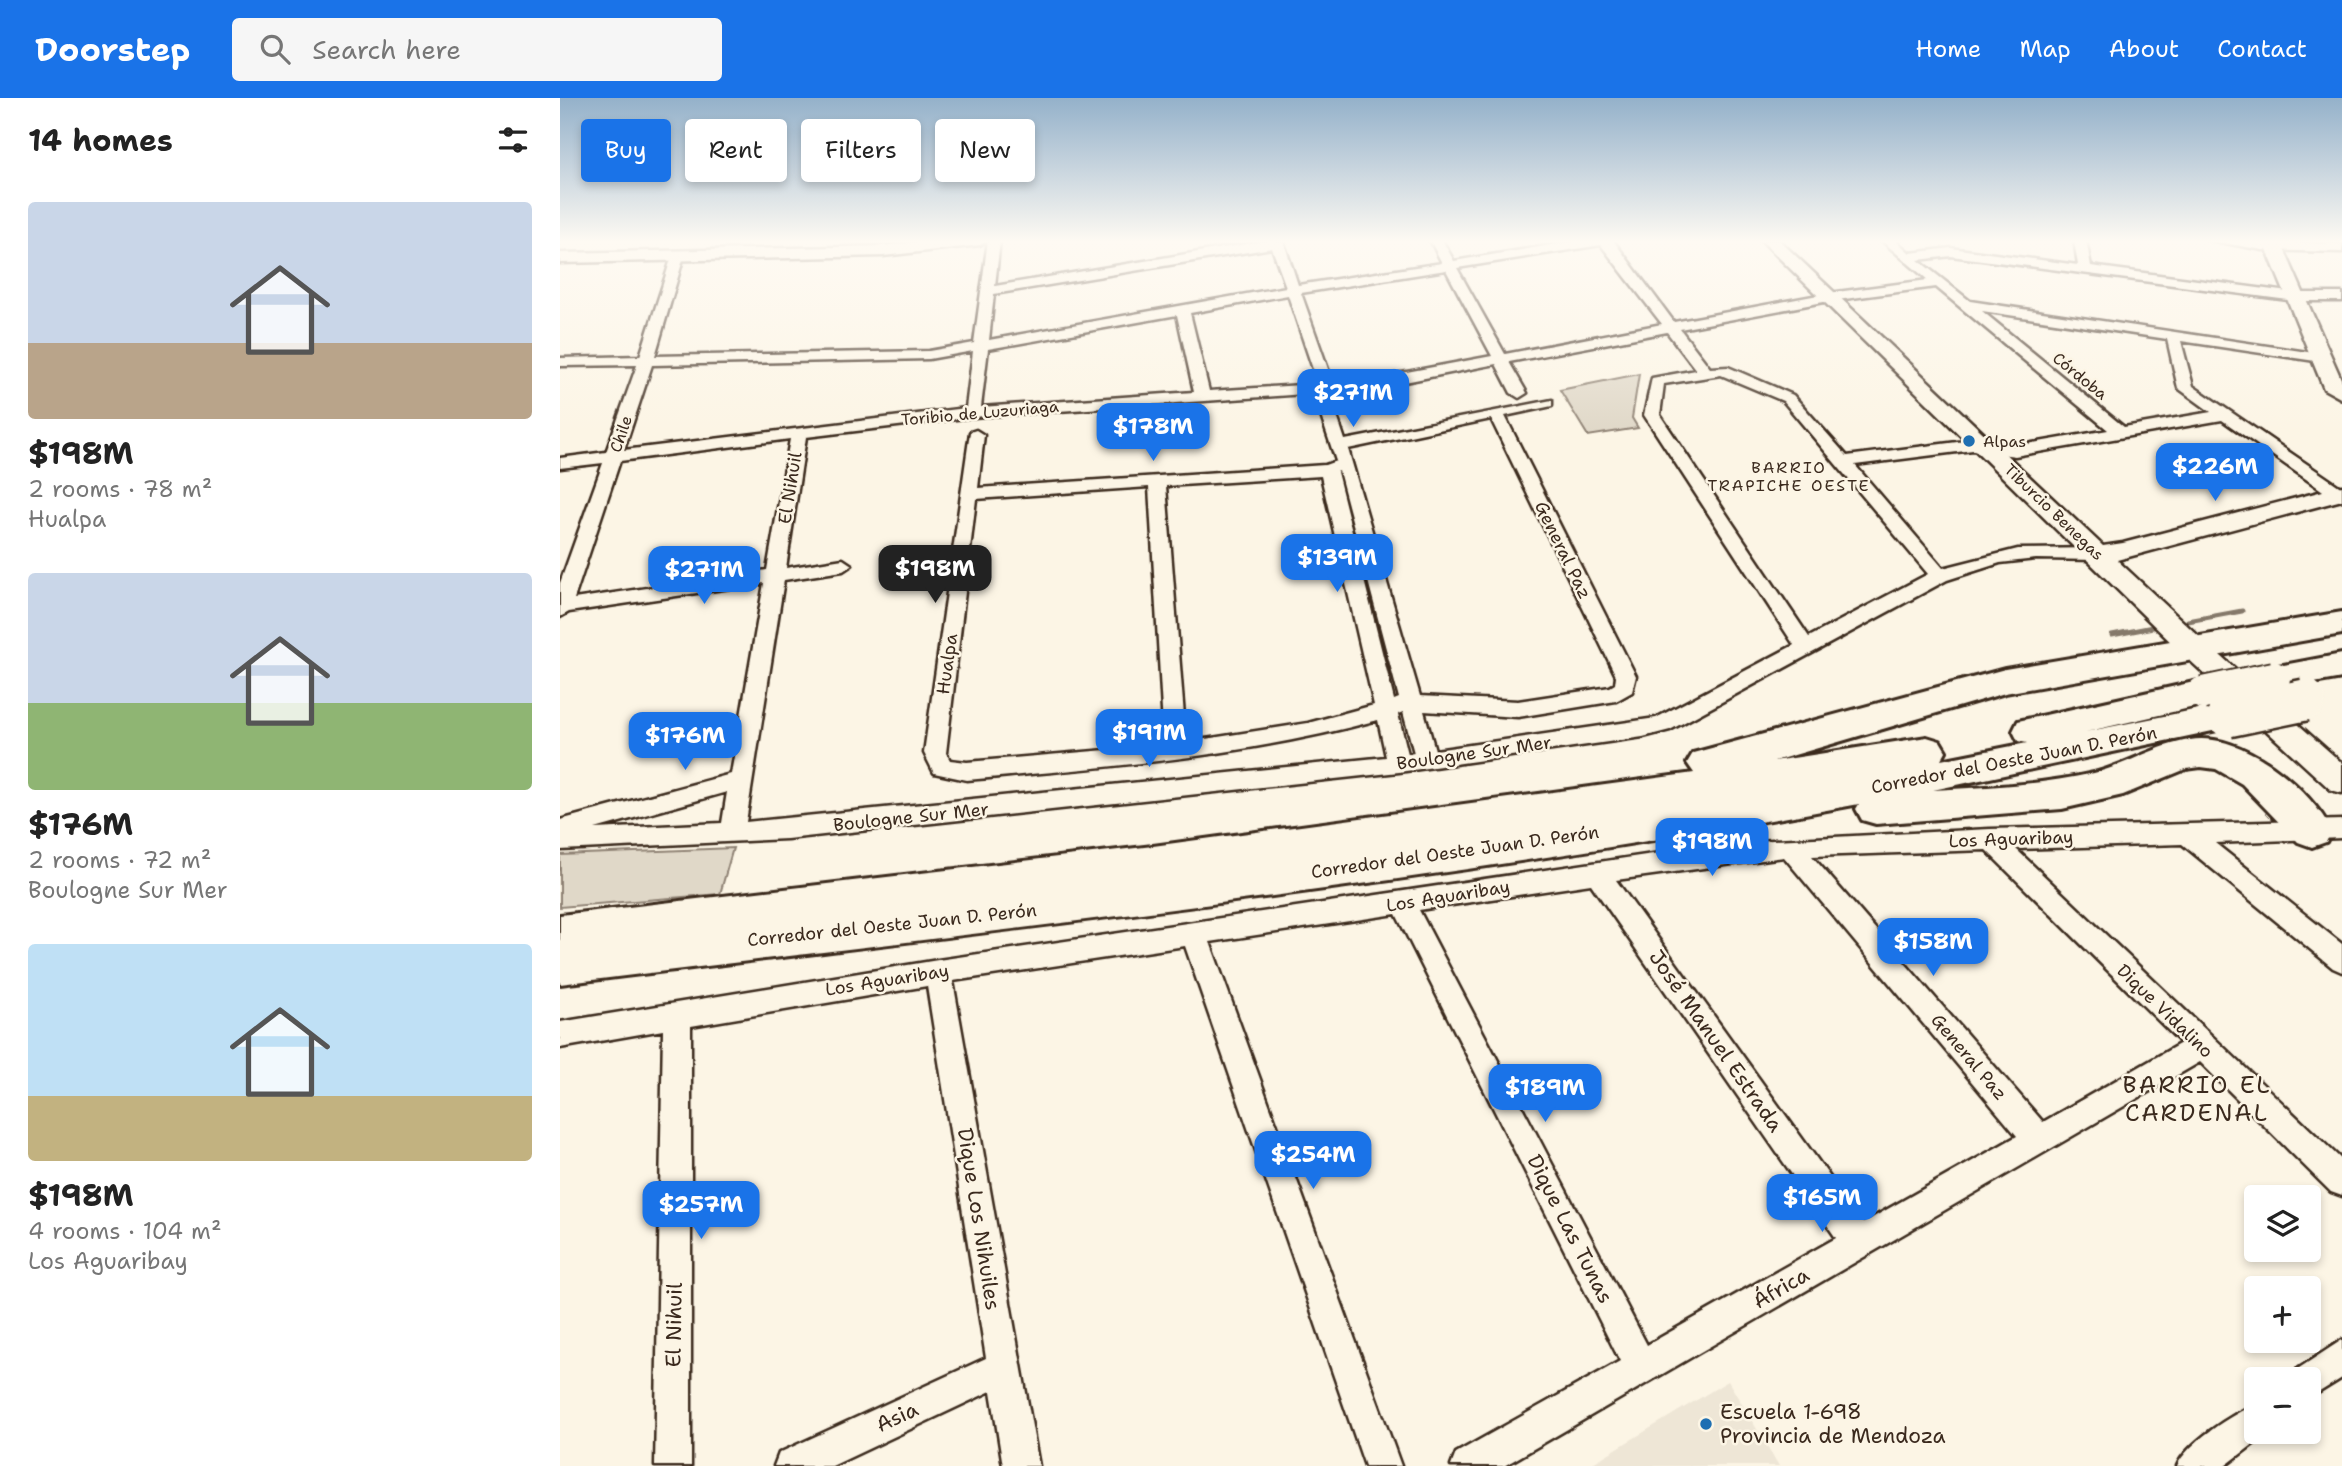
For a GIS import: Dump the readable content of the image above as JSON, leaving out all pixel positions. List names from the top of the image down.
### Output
{
  "streets": {
    "highway": ["Corredor del Oeste Juan D. Perón"],
    "main road": ["Tiburcio Benegas", "Boulogne Sur Mer"],
    "street": [
      "Córdoba",
      "Toribio de Luzuriaga",
      "Chile",
      "El Nihuil",
      "General Paz",
      "Hualpa",
      "Los Aguaribay",
      "Dique Vidalino",
      "José Manuel Estrada",
      "Dique Los Nihuiles",
      "Dique Las Tunas",
      "África",
      "Asia"
    ]
  },
  "crossings": [
    ["Toribio de Luzuriaga", "Chile"],
    ["Toribio de Luzuriaga", "El Nihuil"],
    ["El Nihuil", "Boulogne Sur Mer"],
    ["El Nihuil", "Los Aguaribay"],
    ["Tiburcio Benegas", "Boulogne Sur Mer"],
    ["General Paz", "Los Aguaribay"],
    ["General Paz", "África"],
    ["Los Aguaribay", "Dique Vidalino"],
    ["Los Aguaribay", "José Manuel Estrada"],
    ["Los Aguaribay", "Dique Los Nihuiles"],
    ["Los Aguaribay", "Dique Las Tunas"],
    ["Dique Vidalino", "África"],
    ["José Manuel Estrada", "África"],
    ["Dique Los Nihuiles", "Asia"],
    ["Dique Las Tunas", "África"]
  ],
  "districts": ["BARRIO TRAPICHE OESTE", "BARRIO EL CARDENAL"],
  "places": ["Alpas", "Escuela 1-698 Provincia de Mendoza"],
  "page": {
    "header": "Doorstep",
    "search": "Search here",
    "nav": [
      "Home",
      "Map",
      "About",
      "Contact"
    ],
    "heading": "14 homes",
    "chip": [
      "Buy",
      "Rent",
      "Filters",
      "New"
    ],
    "list": [
      {
        "name": "$198M",
        "note": "2 rooms · 78 m² · Hualpa"
      },
      {
        "name": "$176M",
        "note": "2 rooms · 72 m² · Boulogne Sur Mer"
      },
      {
        "name": "$198M",
        "note": "4 rooms · 104 m² · Los Aguaribay"
      }
    ],
    "price": [
      "$271M",
      "$178M",
      "$226M",
      "$139M",
      "$198M",
      "$271M",
      "$191M",
      "$176M",
      "$198M",
      "$158M",
      "$189M",
      "$254M",
      "$165M",
      "$257M"
    ],
    "map_buttons": ["+", "−"]
  }
}
